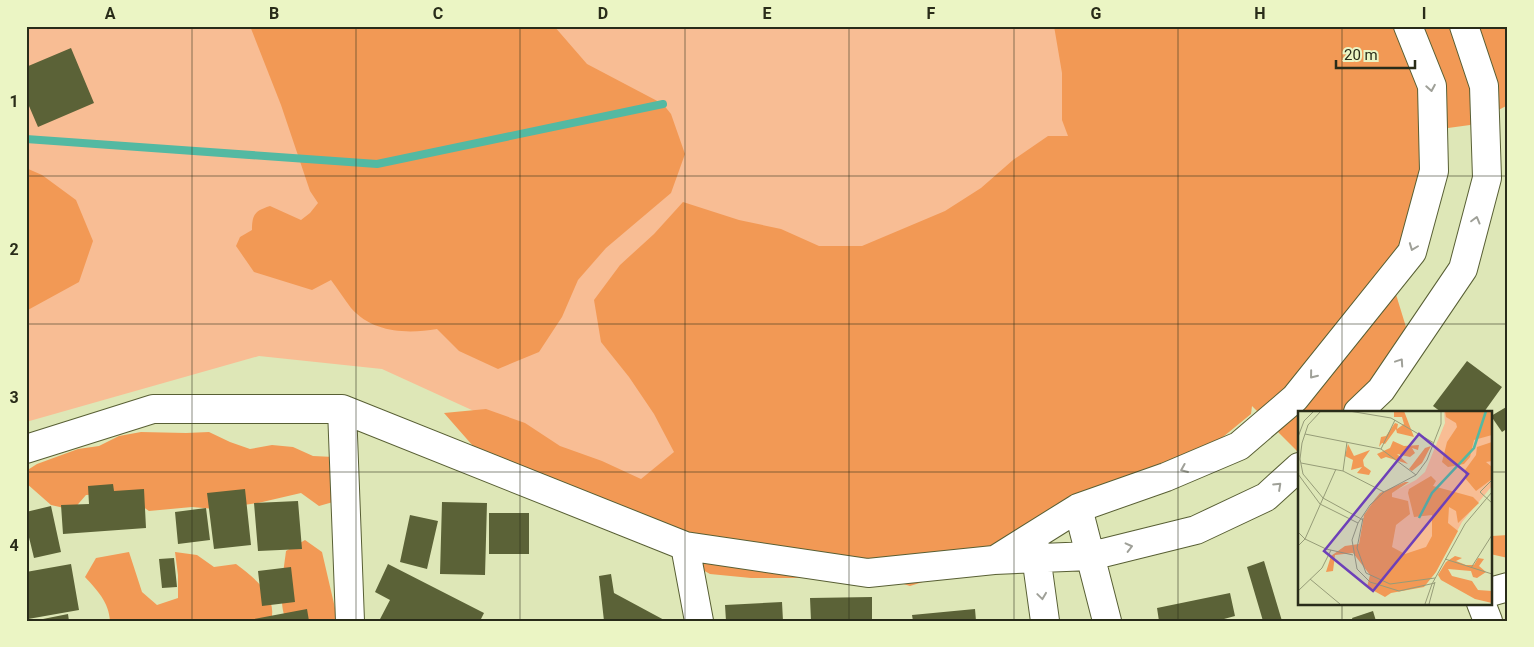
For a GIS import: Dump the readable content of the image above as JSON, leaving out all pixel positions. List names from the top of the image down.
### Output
{
  "scale_bar": "20 m",
  "grid": {
    "columns": [
      "A",
      "B",
      "C",
      "D",
      "E",
      "F",
      "G",
      "H",
      "I"
    ],
    "rows": [
      "1",
      "2",
      "3",
      "4"
    ]
  }
}
